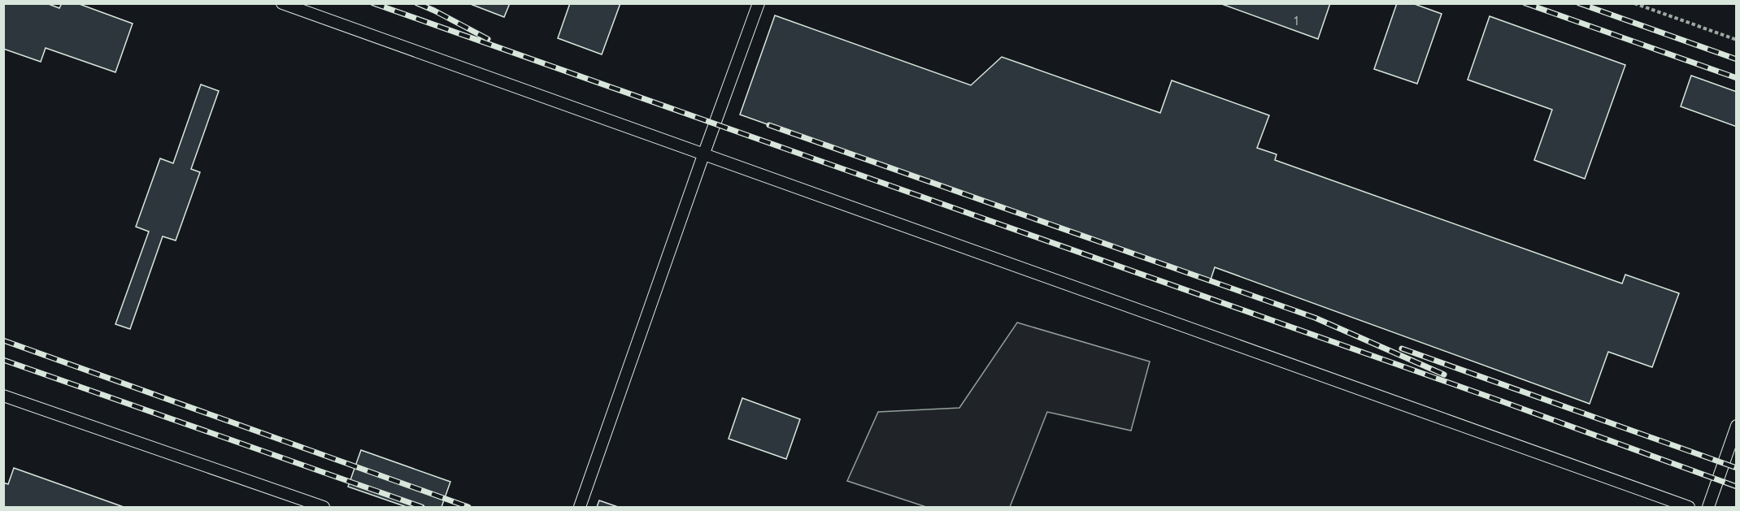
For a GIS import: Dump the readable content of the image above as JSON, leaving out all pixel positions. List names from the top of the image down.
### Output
{
  "house_numbers": ["1"]
}
